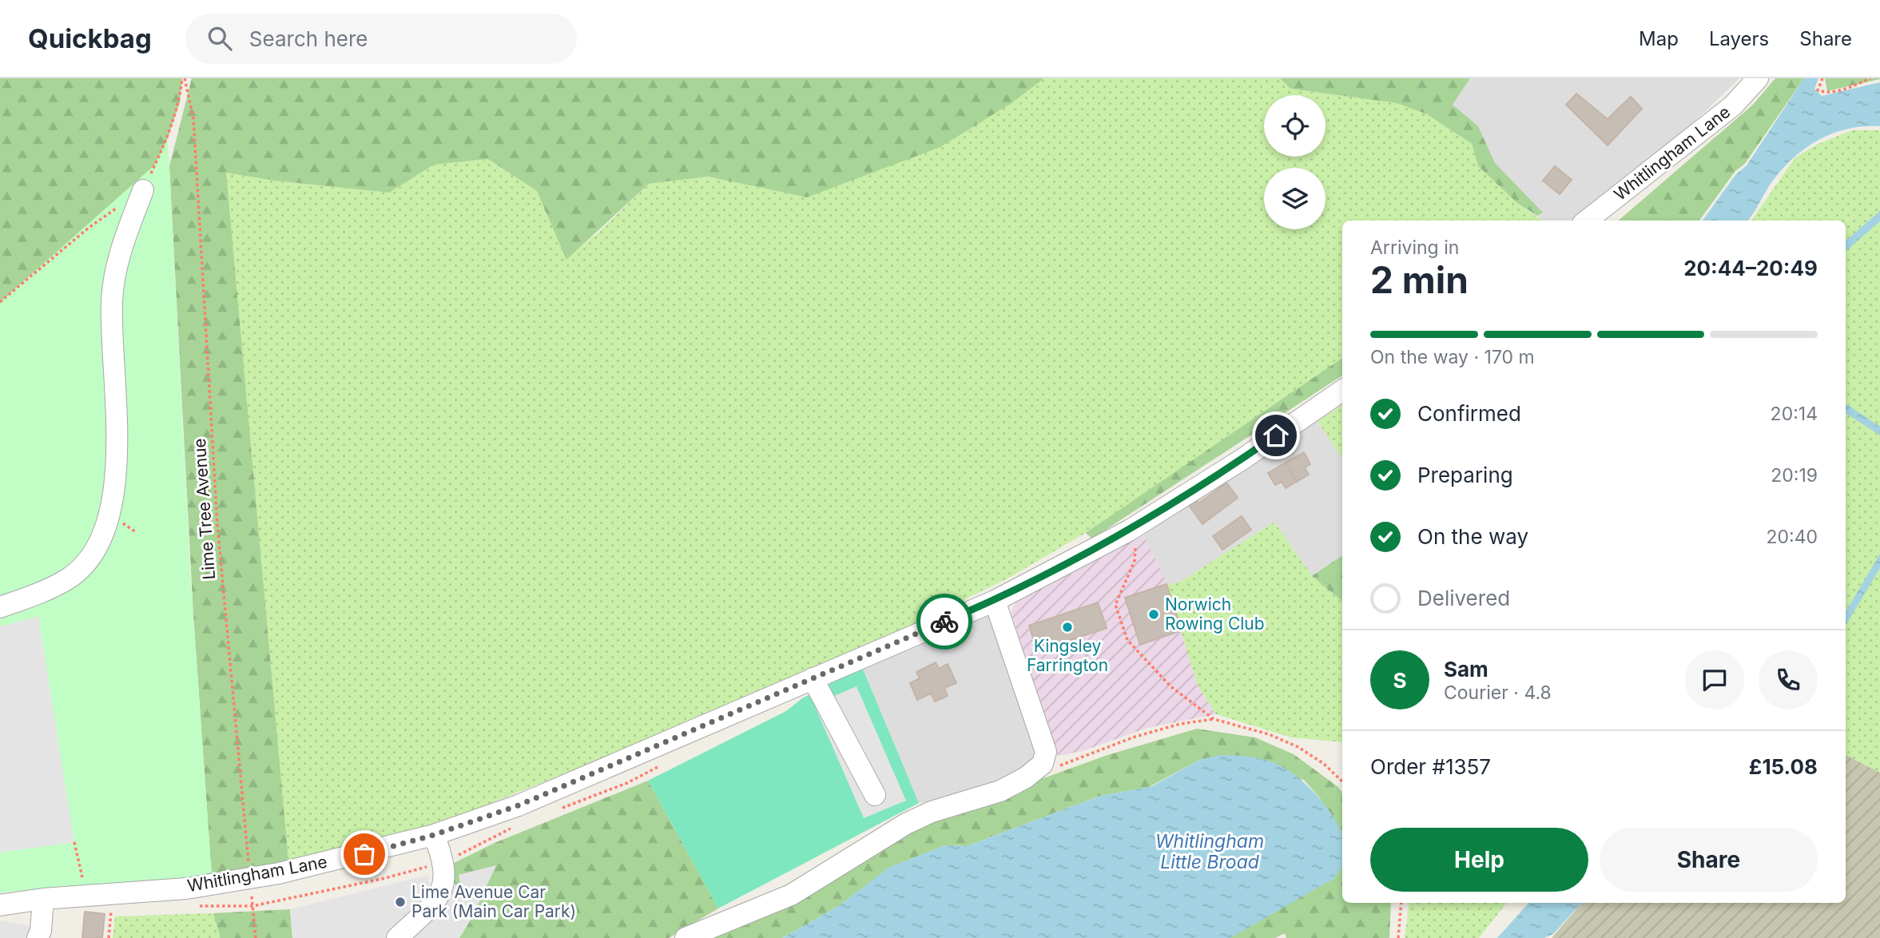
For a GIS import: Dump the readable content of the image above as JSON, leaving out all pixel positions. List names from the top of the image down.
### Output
{
  "streets": {
    "street": ["Whitlingham Lane"],
    "path": ["Lime Tree Avenue"]
  },
  "crossings": [
    ["Whitlingham Lane", "Lime Tree Avenue"]
  ],
  "water": ["Whitlingham Little Broad"],
  "places": ["Norwich Rowing Club", "Kingsley Farrington", "Lime Avenue Car Park (Main Car Park)"],
  "page": {
    "header": "Quickbag",
    "search": "Search here",
    "nav": ["Map", "Layers", "Share"],
    "heading": ["2 min", "Arriving in", "20:44–20:49"],
    "panel": [
      "Sam",
      "Courier · 4.8",
      "Order #1357",
      "£15.08"
    ],
    "bar": "On the way · 170 m",
    "list": [
      ["Confirmed", "20:14"],
      ["Preparing", "20:19"],
      ["On the way", "20:40"],
      "Delivered"
    ],
    "round": "S",
    "buttons": ["Help", "Share"]
  }
}
